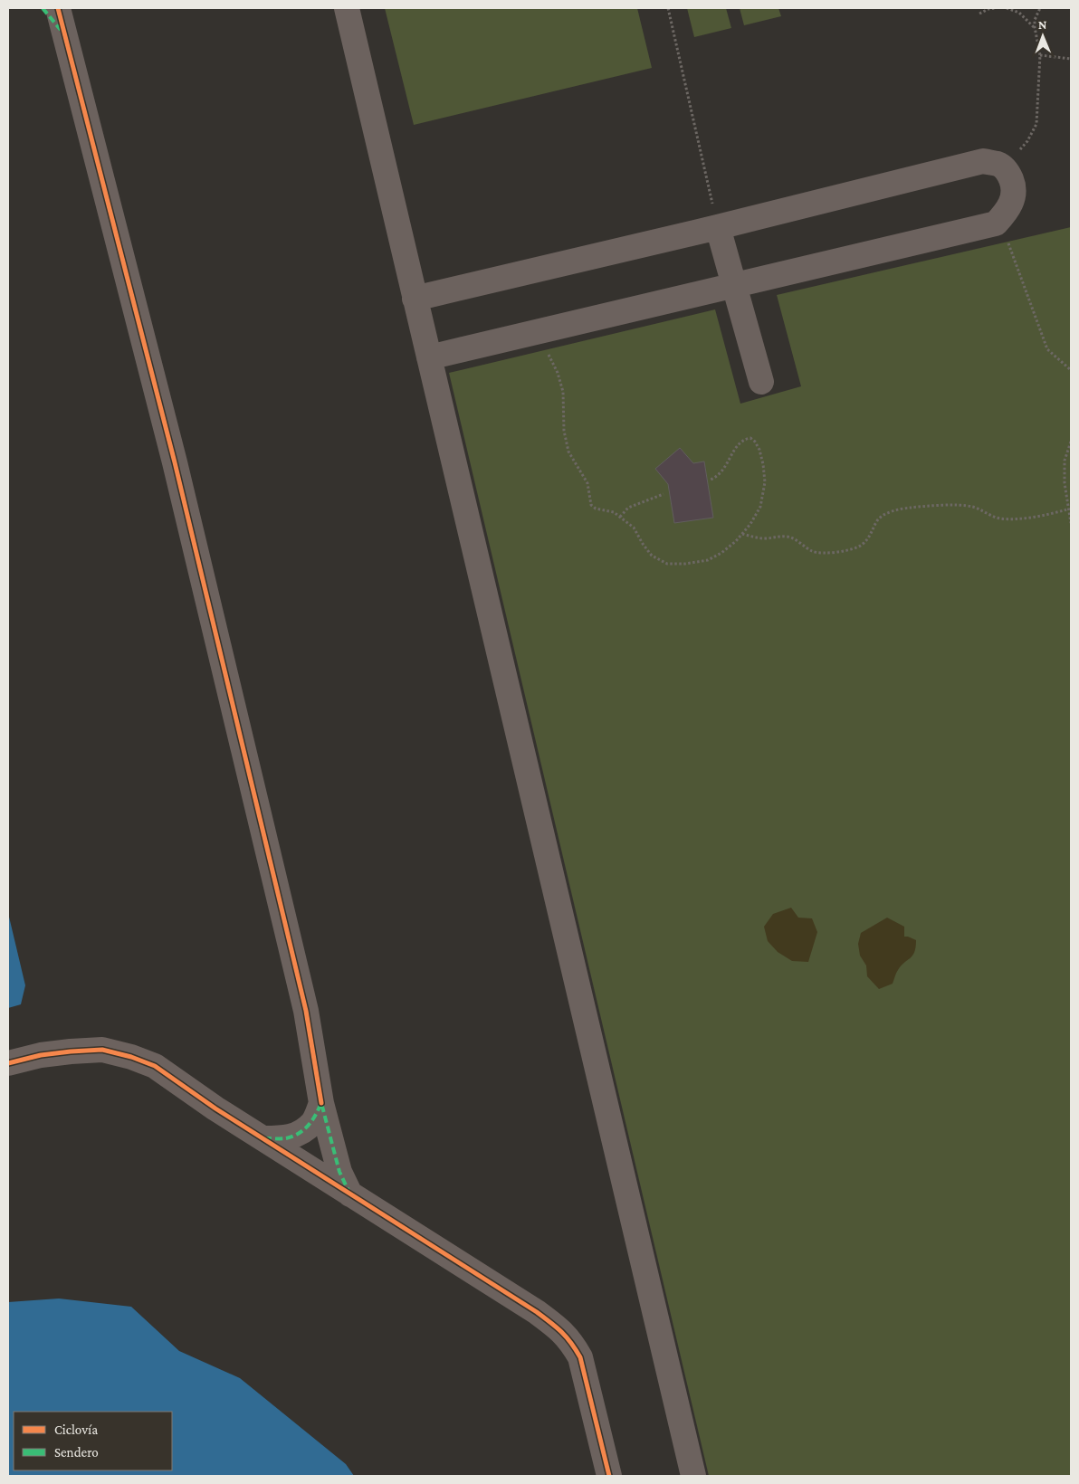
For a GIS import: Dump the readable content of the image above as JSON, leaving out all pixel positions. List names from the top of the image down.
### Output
{
  "legend": ["Ciclovía", "Sendero"],
  "north": "top"
}
